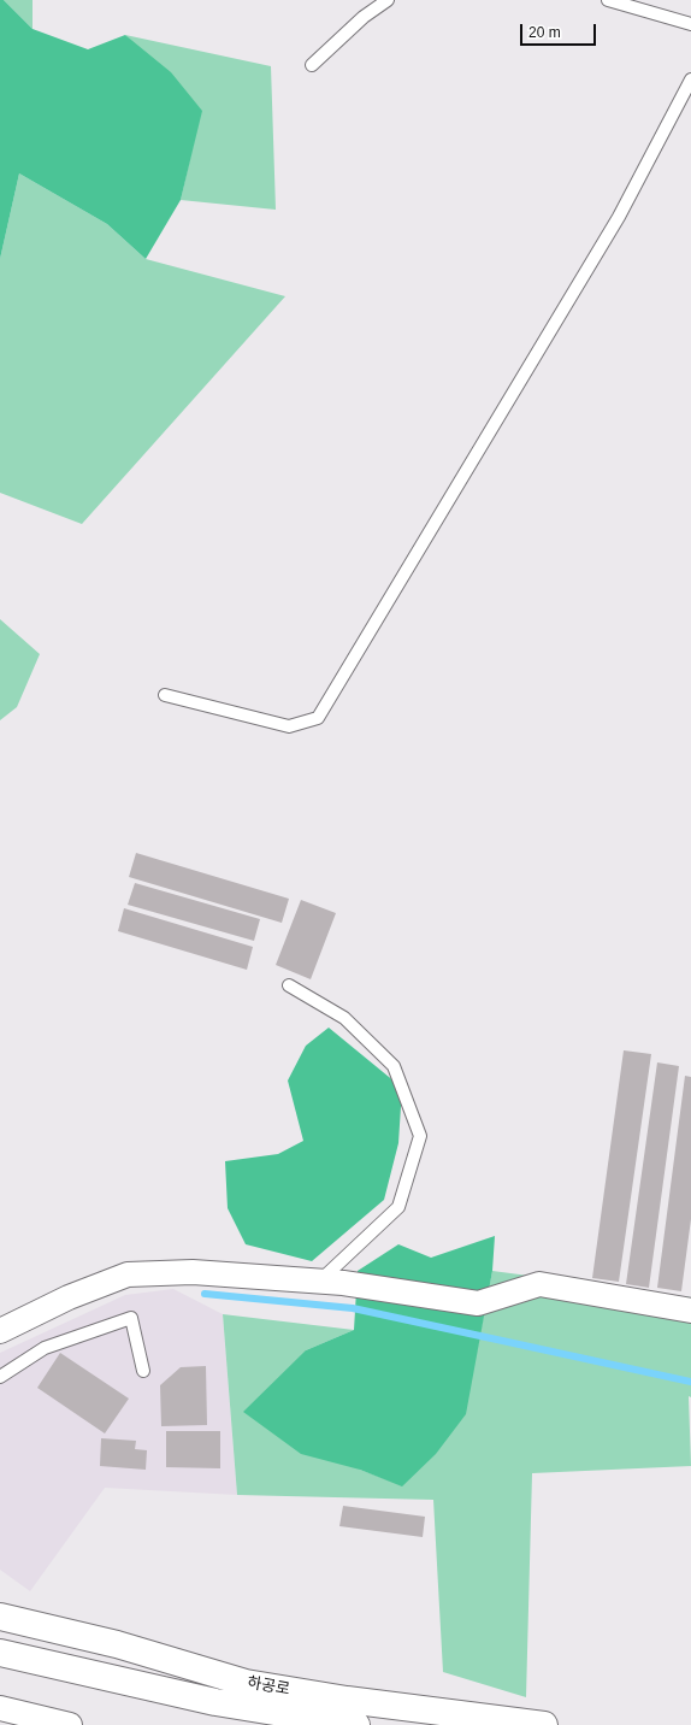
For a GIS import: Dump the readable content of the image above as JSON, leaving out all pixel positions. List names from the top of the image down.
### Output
{
  "streets": {
    "street": ["하공로"]
  },
  "scale_bar": "20 m"
}
